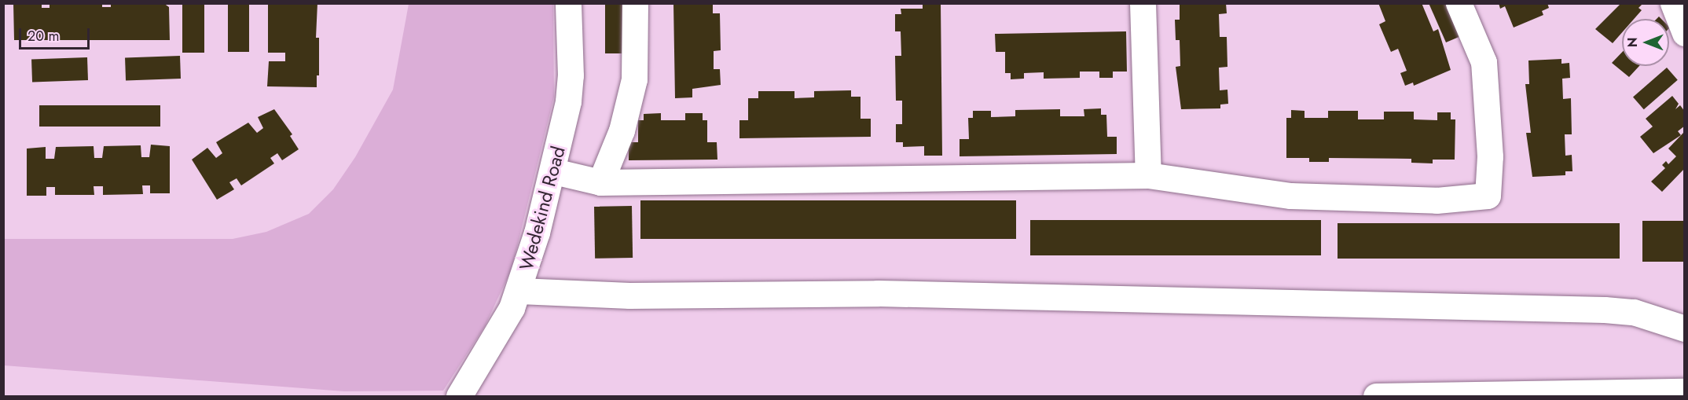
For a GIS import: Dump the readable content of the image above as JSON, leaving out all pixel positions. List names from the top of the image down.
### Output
{
  "streets": {
    "main road": ["Wedekind Road"]
  },
  "scale_bar": "20 m",
  "north": "left"
}
